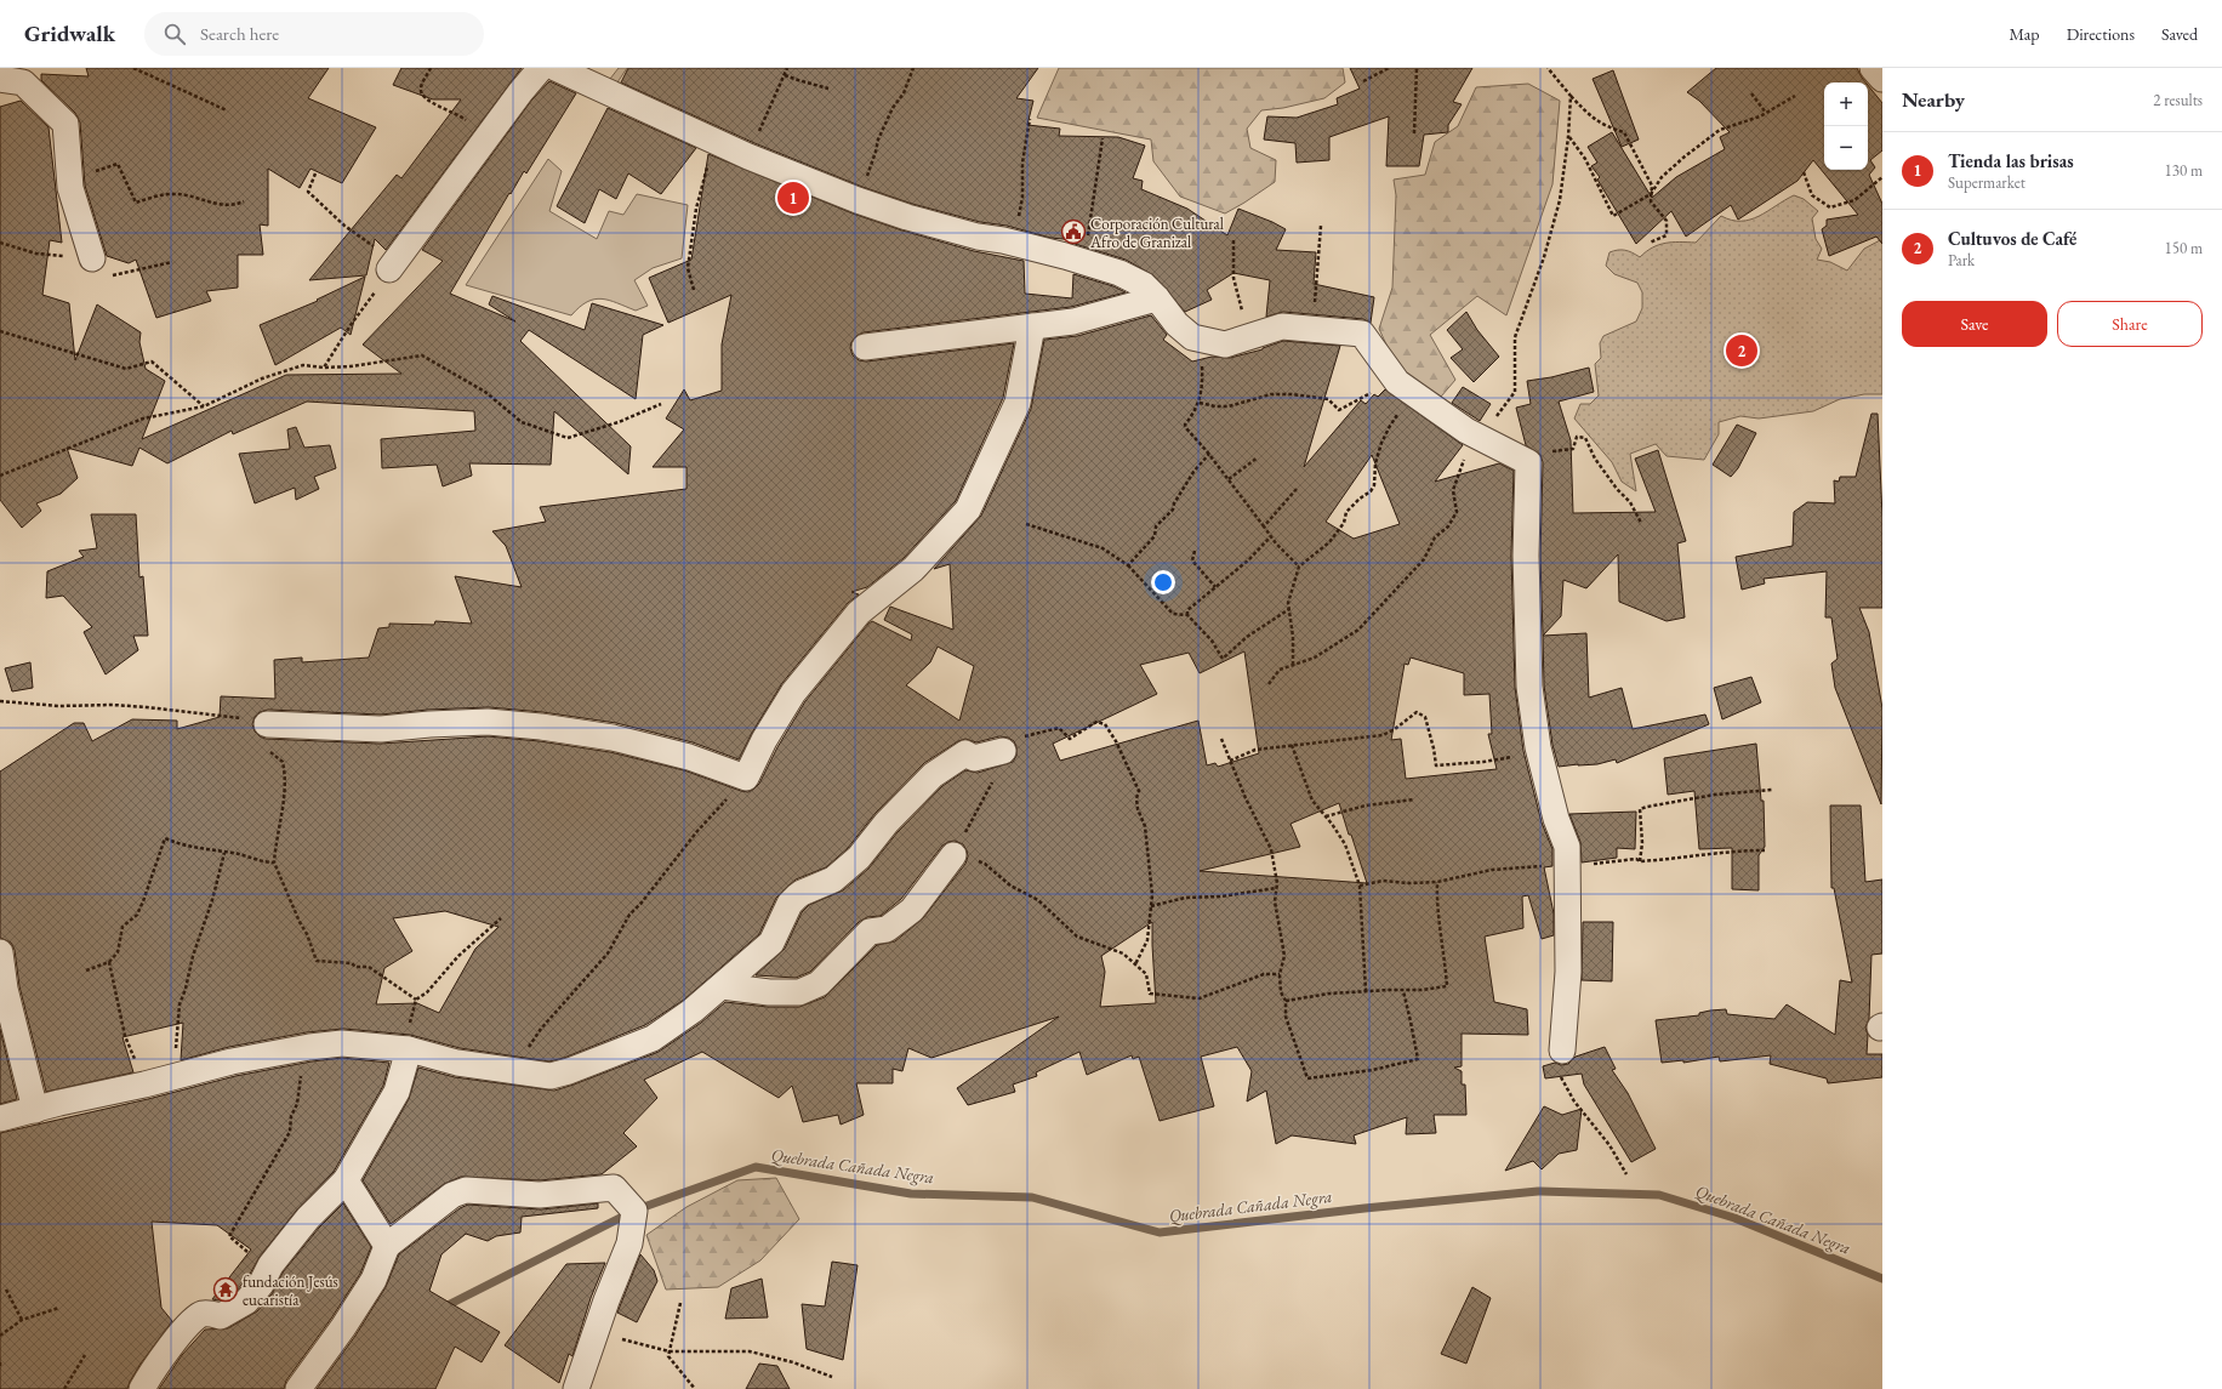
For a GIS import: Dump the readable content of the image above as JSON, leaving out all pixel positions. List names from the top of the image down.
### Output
{
  "water": ["Quebrada Cañada Negra"],
  "places": {
    "public building": ["Corporación Cultural Afro de Granizal"],
    "temple": ["fundación Jesús eucaristía"]
  },
  "page": {
    "header": "Gridwalk",
    "search": "Search here",
    "nav": ["Map", "Directions", "Saved"],
    "heading": ["Nearby", "2 results"],
    "map_buttons": ["+", "−"],
    "list": [
      {
        "mark": "1",
        "name": "Tienda las brisas",
        "note": "Supermarket",
        "value": "130 m"
      },
      {
        "mark": "2",
        "name": "Cultuvos de Café",
        "note": "Park",
        "value": "150 m"
      }
    ],
    "pins": ["1", "2"],
    "buttons": ["Save", "Share"]
  }
}
